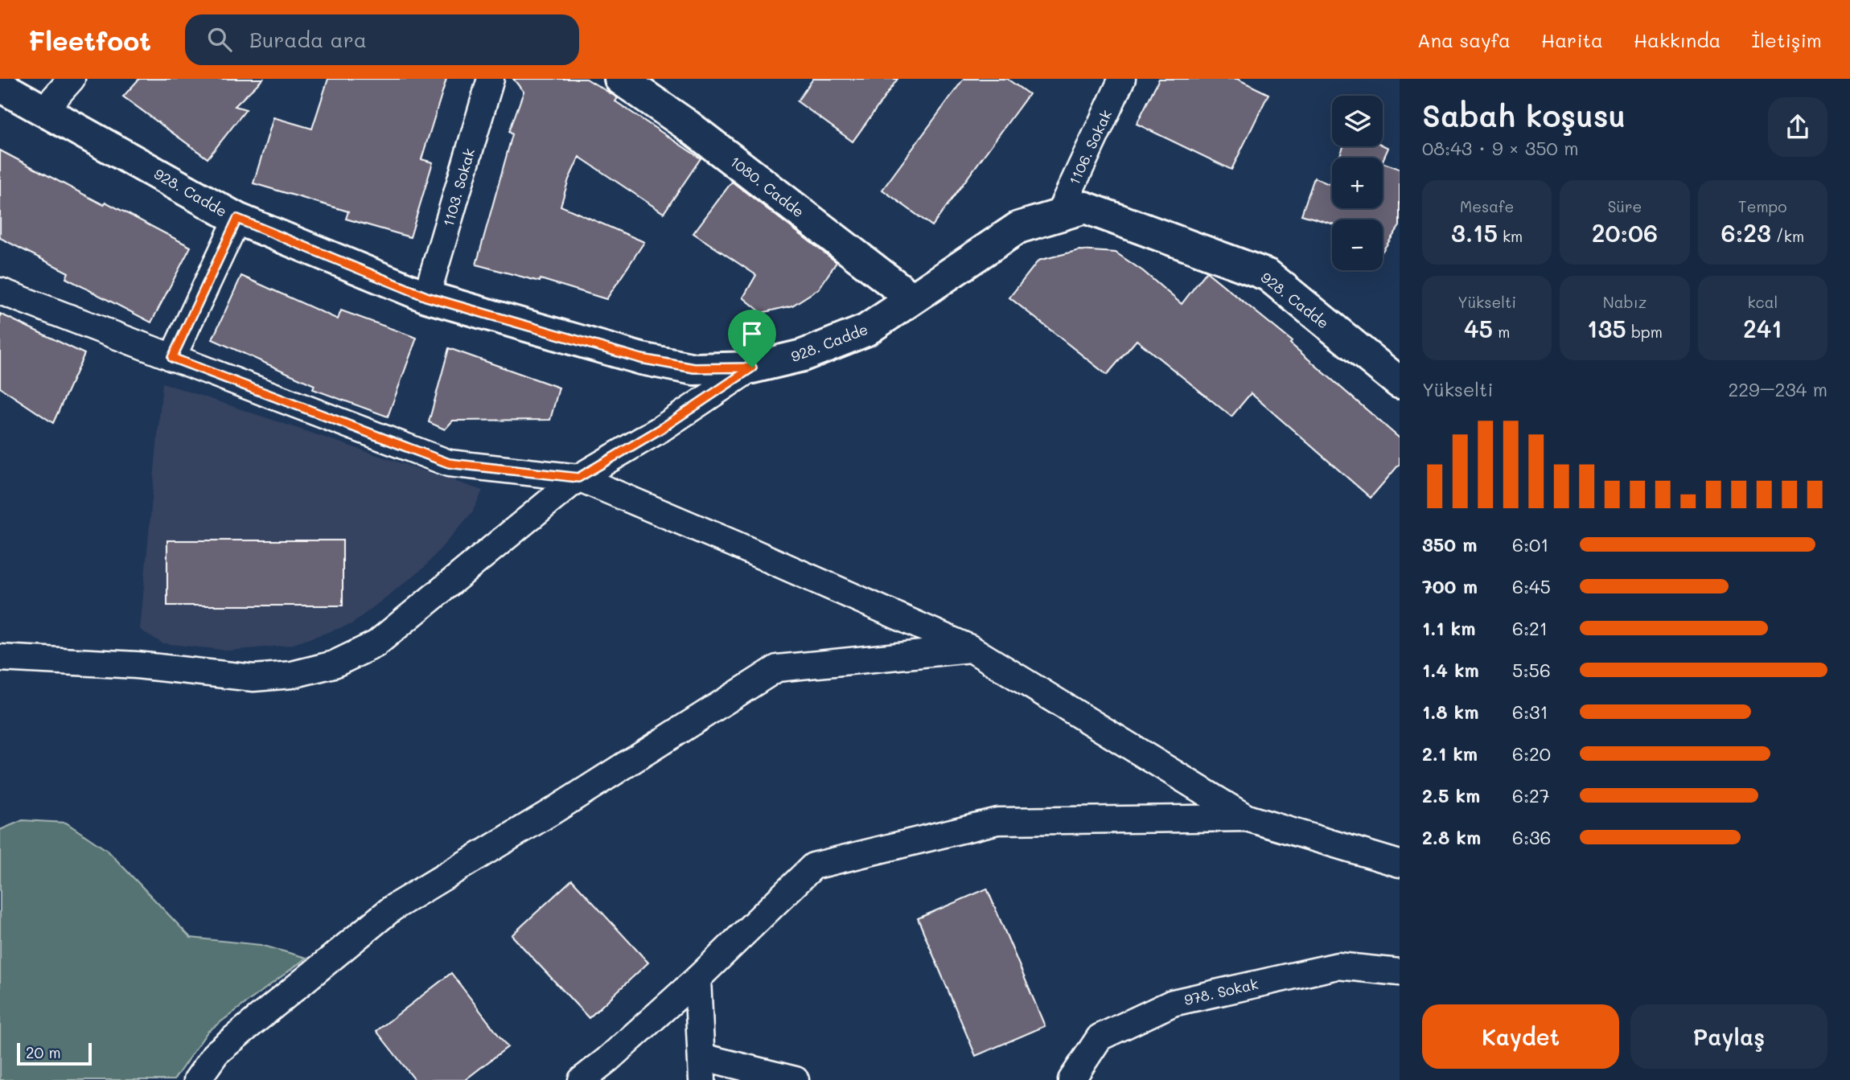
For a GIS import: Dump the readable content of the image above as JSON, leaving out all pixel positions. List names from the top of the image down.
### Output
{
  "streets": {
    "street": [
      "1106. Sokak",
      "1080. Cadde",
      "1103. Sokak",
      "928. Cadde",
      "978. Sokak"
    ]
  },
  "crossings": [
    ["1106. Sokak", "928. Cadde"],
    ["1080. Cadde", "928. Cadde"],
    ["1103. Sokak", "928. Cadde"]
  ],
  "scale_bar": "20 m",
  "page": {
    "header": "Fleetfoot",
    "search": "Burada ara",
    "nav": [
      "Ana sayfa",
      "Harita",
      "Hakkında",
      "İletişim"
    ],
    "heading": ["Sabah koşusu", "08:43 · 9 × 350 m"],
    "map_buttons": ["+", "−"],
    "stats": [
      ["Mesafe", "3.15 km"],
      ["Süre", "20:06"],
      ["Tempo", "6:23 /km"],
      ["Yükselti", "45 m"],
      ["Nabız", "135 bpm"],
      ["kcal", "241"]
    ],
    "chart": ["Yükselti", "229–234 m"],
    "list": [
      {
        "name": "350 m",
        "note": "6:01"
      },
      {
        "name": "700 m",
        "note": "6:45"
      },
      {
        "name": "1.1 km",
        "note": "6:21"
      },
      {
        "name": "1.4 km",
        "note": "5:56"
      },
      {
        "name": "1.8 km",
        "note": "6:31"
      },
      {
        "name": "2.1 km",
        "note": "6:20"
      },
      {
        "name": "2.5 km",
        "note": "6:27"
      },
      {
        "name": "2.8 km",
        "note": "6:36"
      }
    ],
    "buttons": ["Kaydet", "Paylaş"],
    "scale": "20 m"
  }
}
